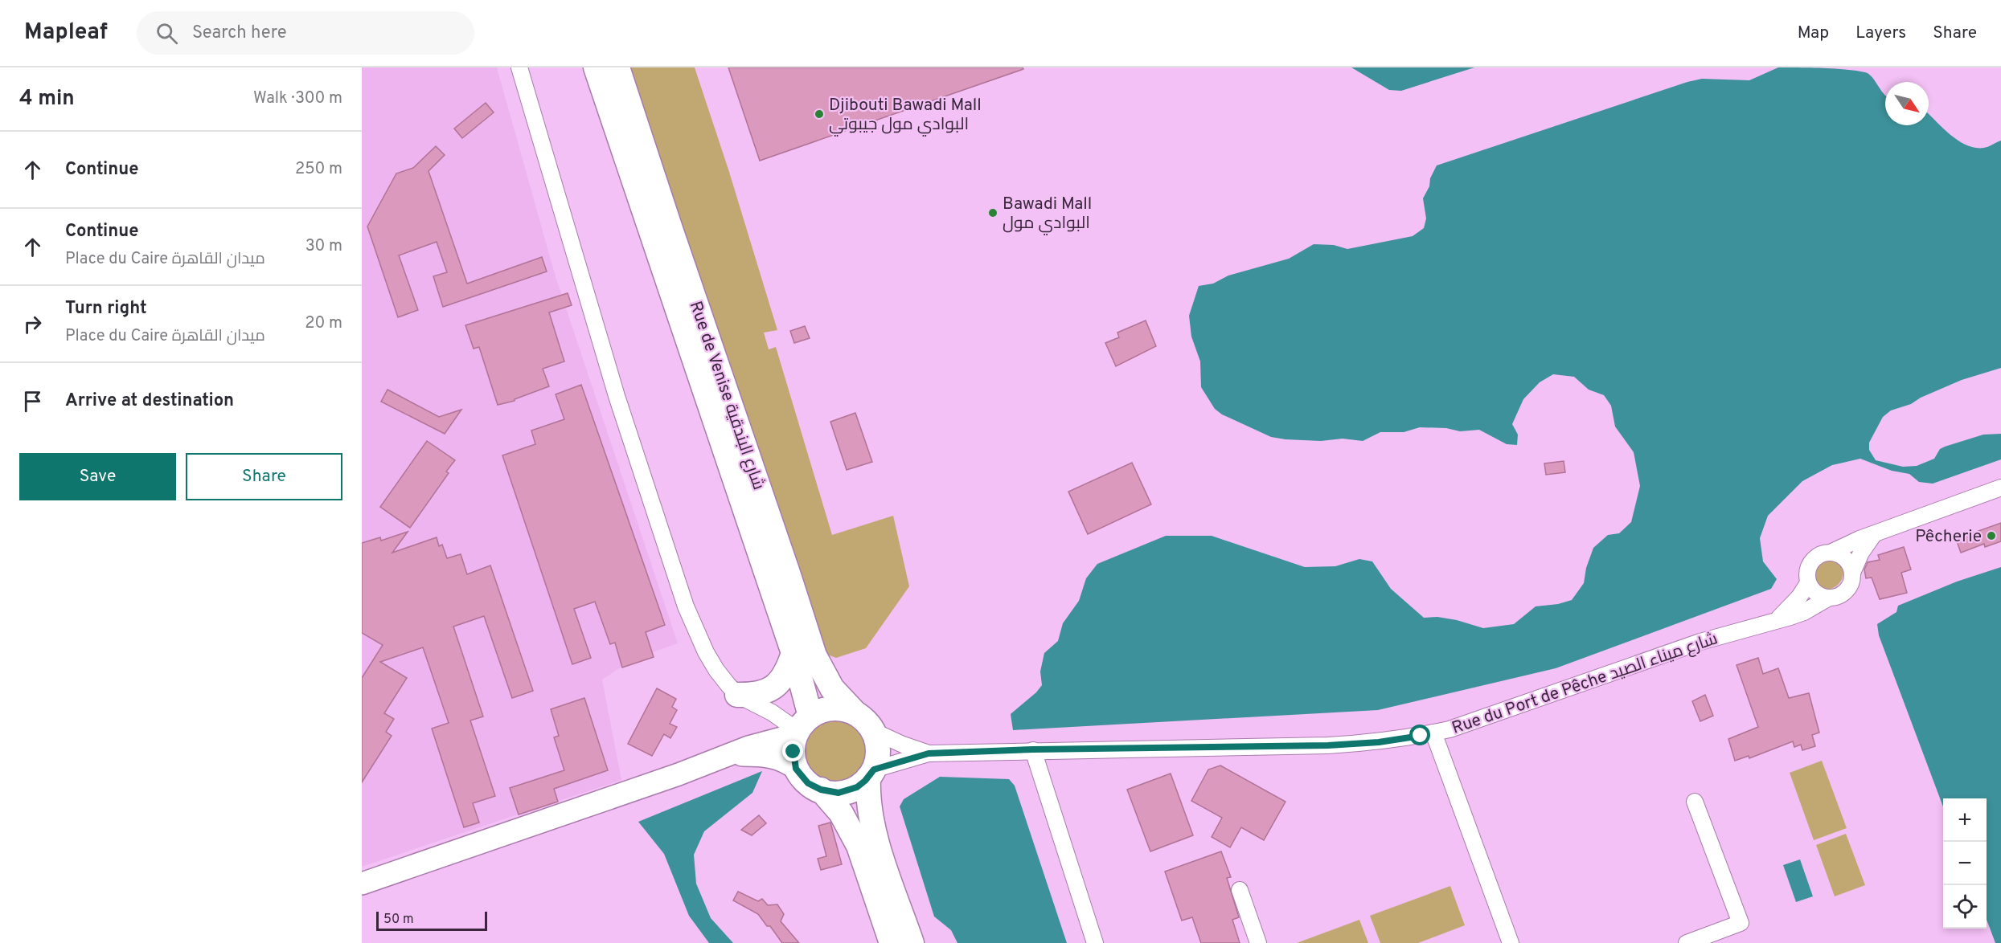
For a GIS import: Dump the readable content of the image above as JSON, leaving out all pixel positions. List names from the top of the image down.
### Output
{
  "streets": {
    "main road": ["Rue de Venise شارع البندقية"],
    "street": ["Rue du Port de Pêche شارع ميناء الصيد"]
  },
  "crossings": [
    ["Rue de Venise شارع البندقية", "Rue du Port de Pêche شارع ميناء الصيد"]
  ],
  "places": ["Djibouti Bawadi Mall البوادي مول جيبوتي", "Bawadi Mall البوادي مول", "Pêcherie"],
  "scale_bar": "50 m",
  "north": "bottom right",
  "page": {
    "header": "Mapleaf",
    "search": "Search here",
    "nav": ["Map", "Layers", "Share"],
    "heading": ["4 min", "Walk · 300 m"],
    "list": [
      ["Continue", "250 m"],
      ["Continue", "Place du Caire ميدان القاهرة", "30 m"],
      ["Turn right", "Place du Caire ميدان القاهرة", "20 m"],
      "Arrive at destination"
    ],
    "buttons": ["Save", "Share"],
    "map_buttons": ["+", "−"],
    "scale": "50 m"
  }
}
